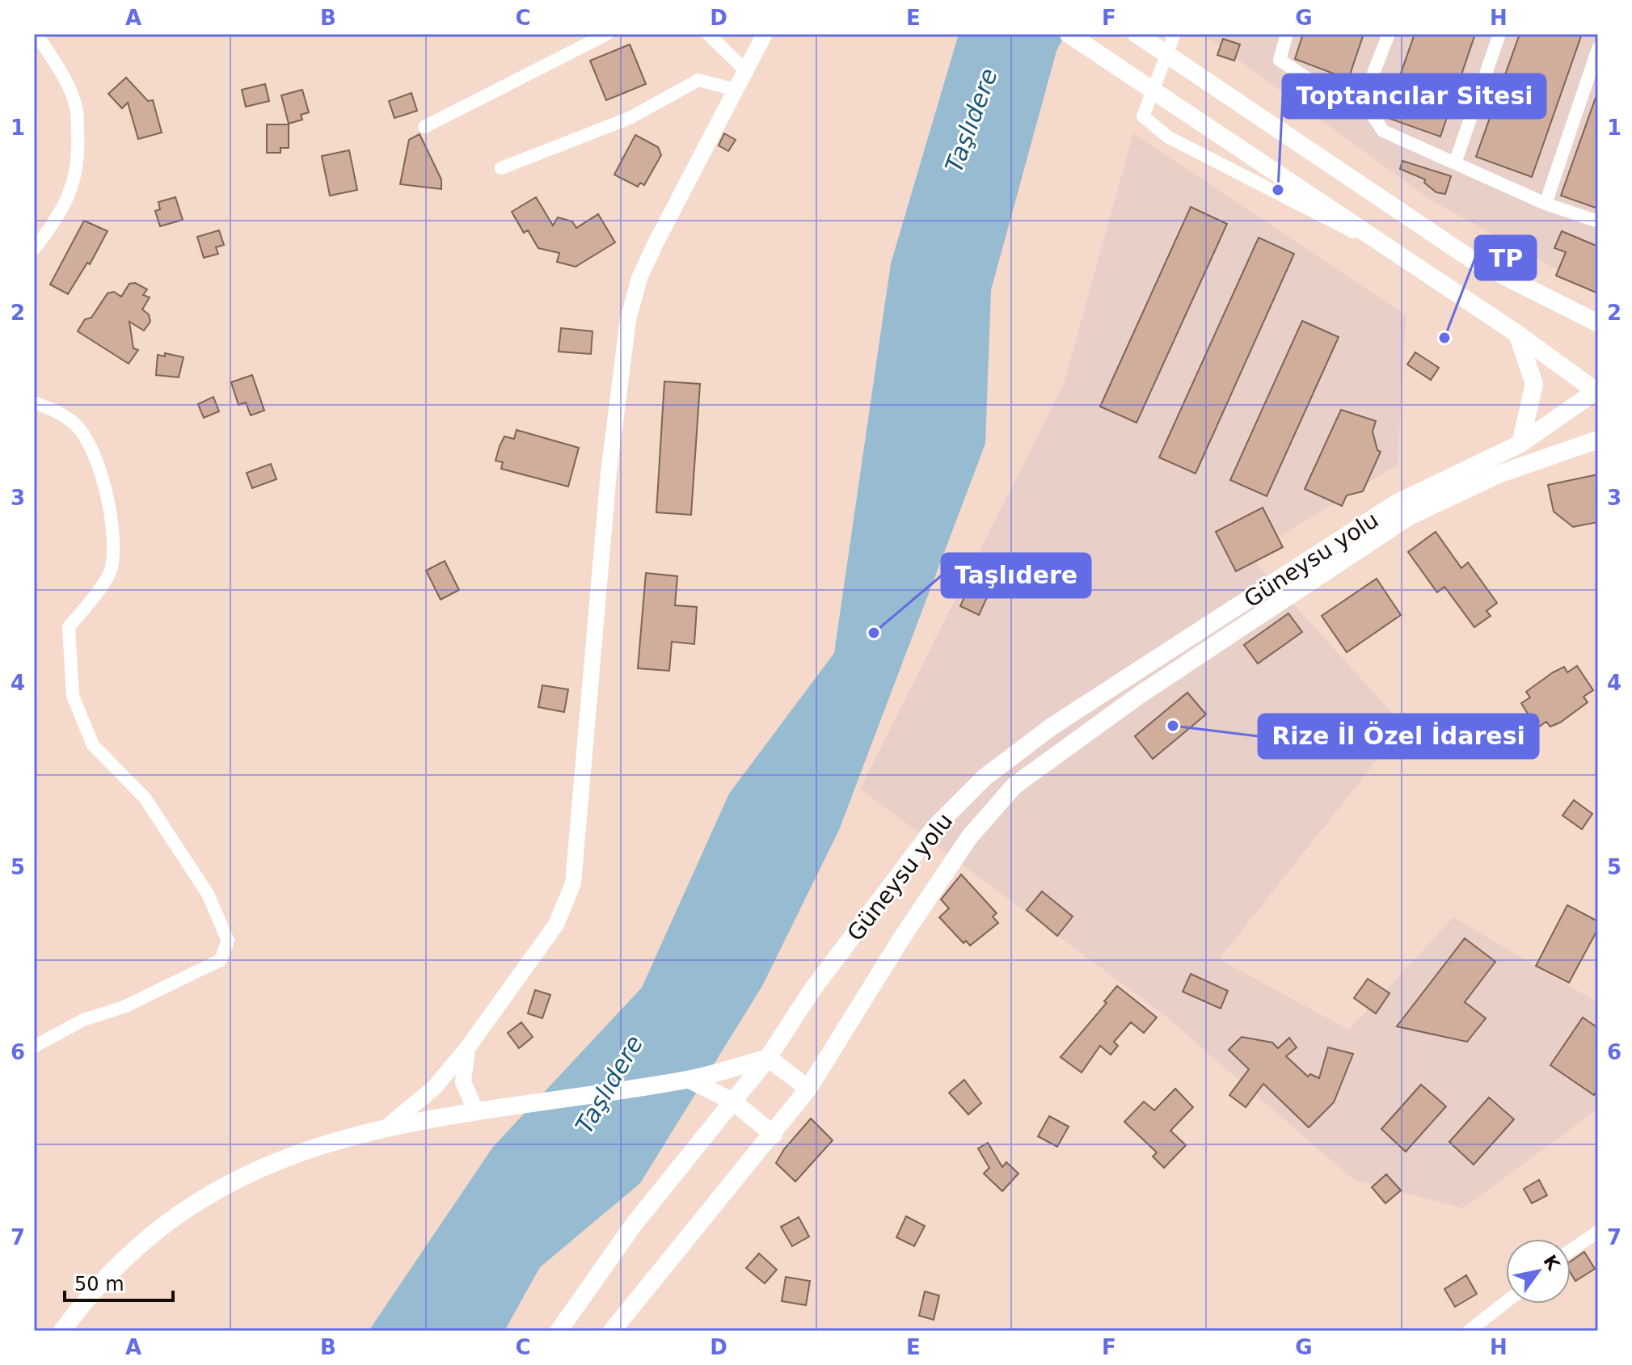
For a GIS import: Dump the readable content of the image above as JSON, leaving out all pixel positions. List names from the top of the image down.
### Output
{
  "streets": {
    "main road": ["Güneysu yolu"]
  },
  "water": ["Taşlıdere"],
  "places": [
    "Toptancılar Sitesi",
    "TP",
    "Taşlıdere",
    "Rize İl Özel İdaresi"
  ],
  "scale_bar": "50 m",
  "north": "top right",
  "grid": {
    "columns": [
      "A",
      "B",
      "C",
      "D",
      "E",
      "F",
      "G",
      "H"
    ],
    "rows": [
      "1",
      "2",
      "3",
      "4",
      "5",
      "6",
      "7"
    ]
  }
}
